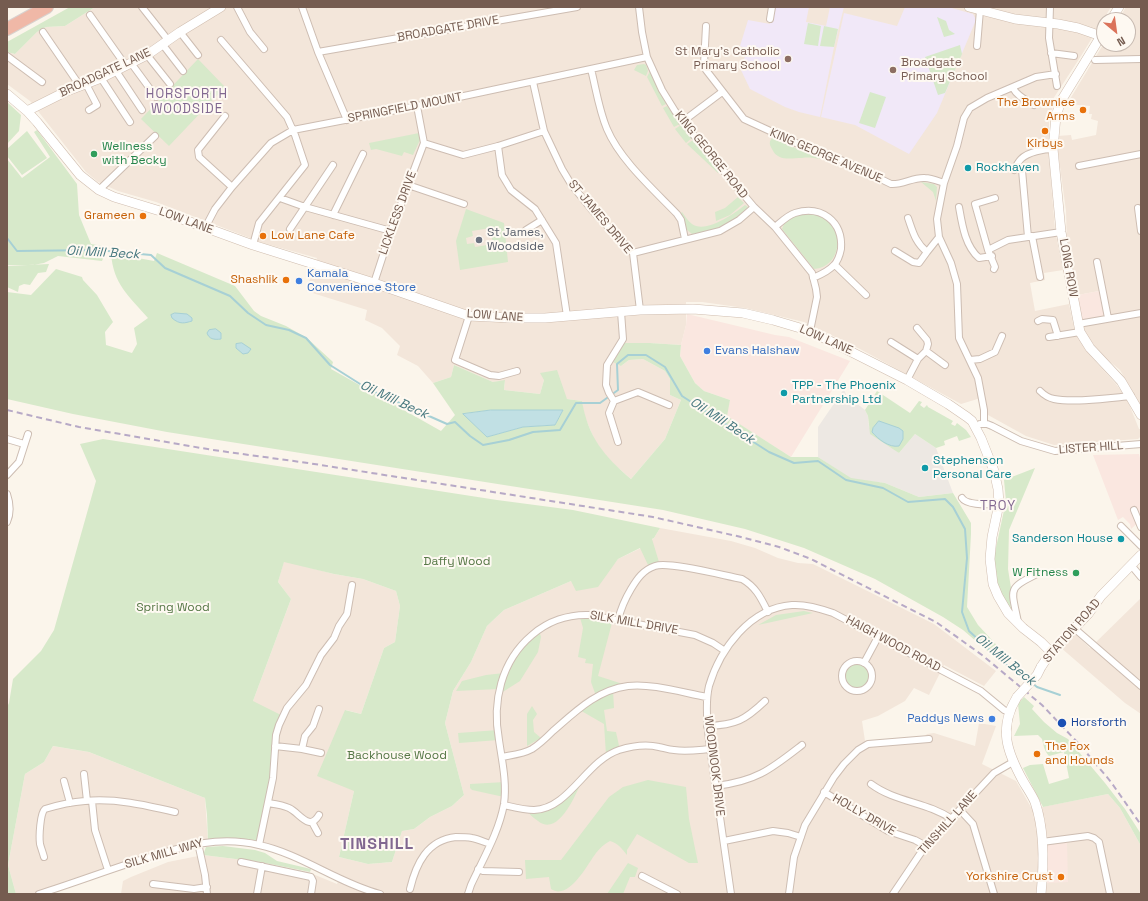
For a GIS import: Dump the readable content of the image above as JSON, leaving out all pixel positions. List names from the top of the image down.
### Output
{
  "streets": {
    "street": [
      "BROADGATE DRIVE",
      "BROADGATE LANE",
      "SPRINGFIELD MOUNT",
      "KING GEORGE ROAD",
      "KING GEORGE AVENUE",
      "LICKLESS DRIVE",
      "ST JAMES DRIVE",
      "LOW LANE",
      "LONG ROW",
      "LISTER HILL",
      "SILK MILL DRIVE",
      "STATION ROAD",
      "HAIGH WOOD ROAD",
      "WOODNOOK DRIVE",
      "HOLLY DRIVE",
      "TINSHILL LANE",
      "SILK MILL WAY"
    ]
  },
  "crossings": [
    ["BROADGATE LANE", "LOW LANE"],
    ["SPRINGFIELD MOUNT", "KING GEORGE ROAD"],
    ["SPRINGFIELD MOUNT", "ST JAMES DRIVE"],
    ["SPRINGFIELD MOUNT", "LOW LANE"],
    ["KING GEORGE ROAD", "LOW LANE"],
    ["LICKLESS DRIVE", "LOW LANE"],
    ["ST JAMES DRIVE", "LOW LANE"],
    ["LOW LANE", "STATION ROAD"],
    ["SILK MILL DRIVE", "WOODNOOK DRIVE"],
    ["STATION ROAD", "HAIGH WOOD ROAD"],
    ["HAIGH WOOD ROAD", "WOODNOOK DRIVE"],
    ["HOLLY DRIVE", "TINSHILL LANE"]
  ],
  "districts": ["HORSFORTH WOODSIDE", "TROY", "TINSHILL"],
  "water": ["Oil Mill Beck"],
  "parks": ["Daffy Wood", "Spring Wood", "Backhouse Wood"],
  "places": [
    "St Mary's Catholic Primary School",
    "Broadgate Primary School",
    "The Brownlee Arms",
    "Kirbys",
    "Wellness with Becky",
    "Rockhaven",
    "Grameen",
    "Low Lane Cafe",
    "St James, Woodside",
    "Shashlik",
    "Kamala Convenience Store",
    "Evans Halshaw",
    "TPP - The Phoenix Partnership Ltd",
    "Stephenson Personal Care",
    "Sanderson House",
    "W Fitness",
    "Paddys News",
    "Horsforth",
    "The Fox and Hounds",
    "Yorkshire Crust"
  ],
  "north": "bottom right"
}
